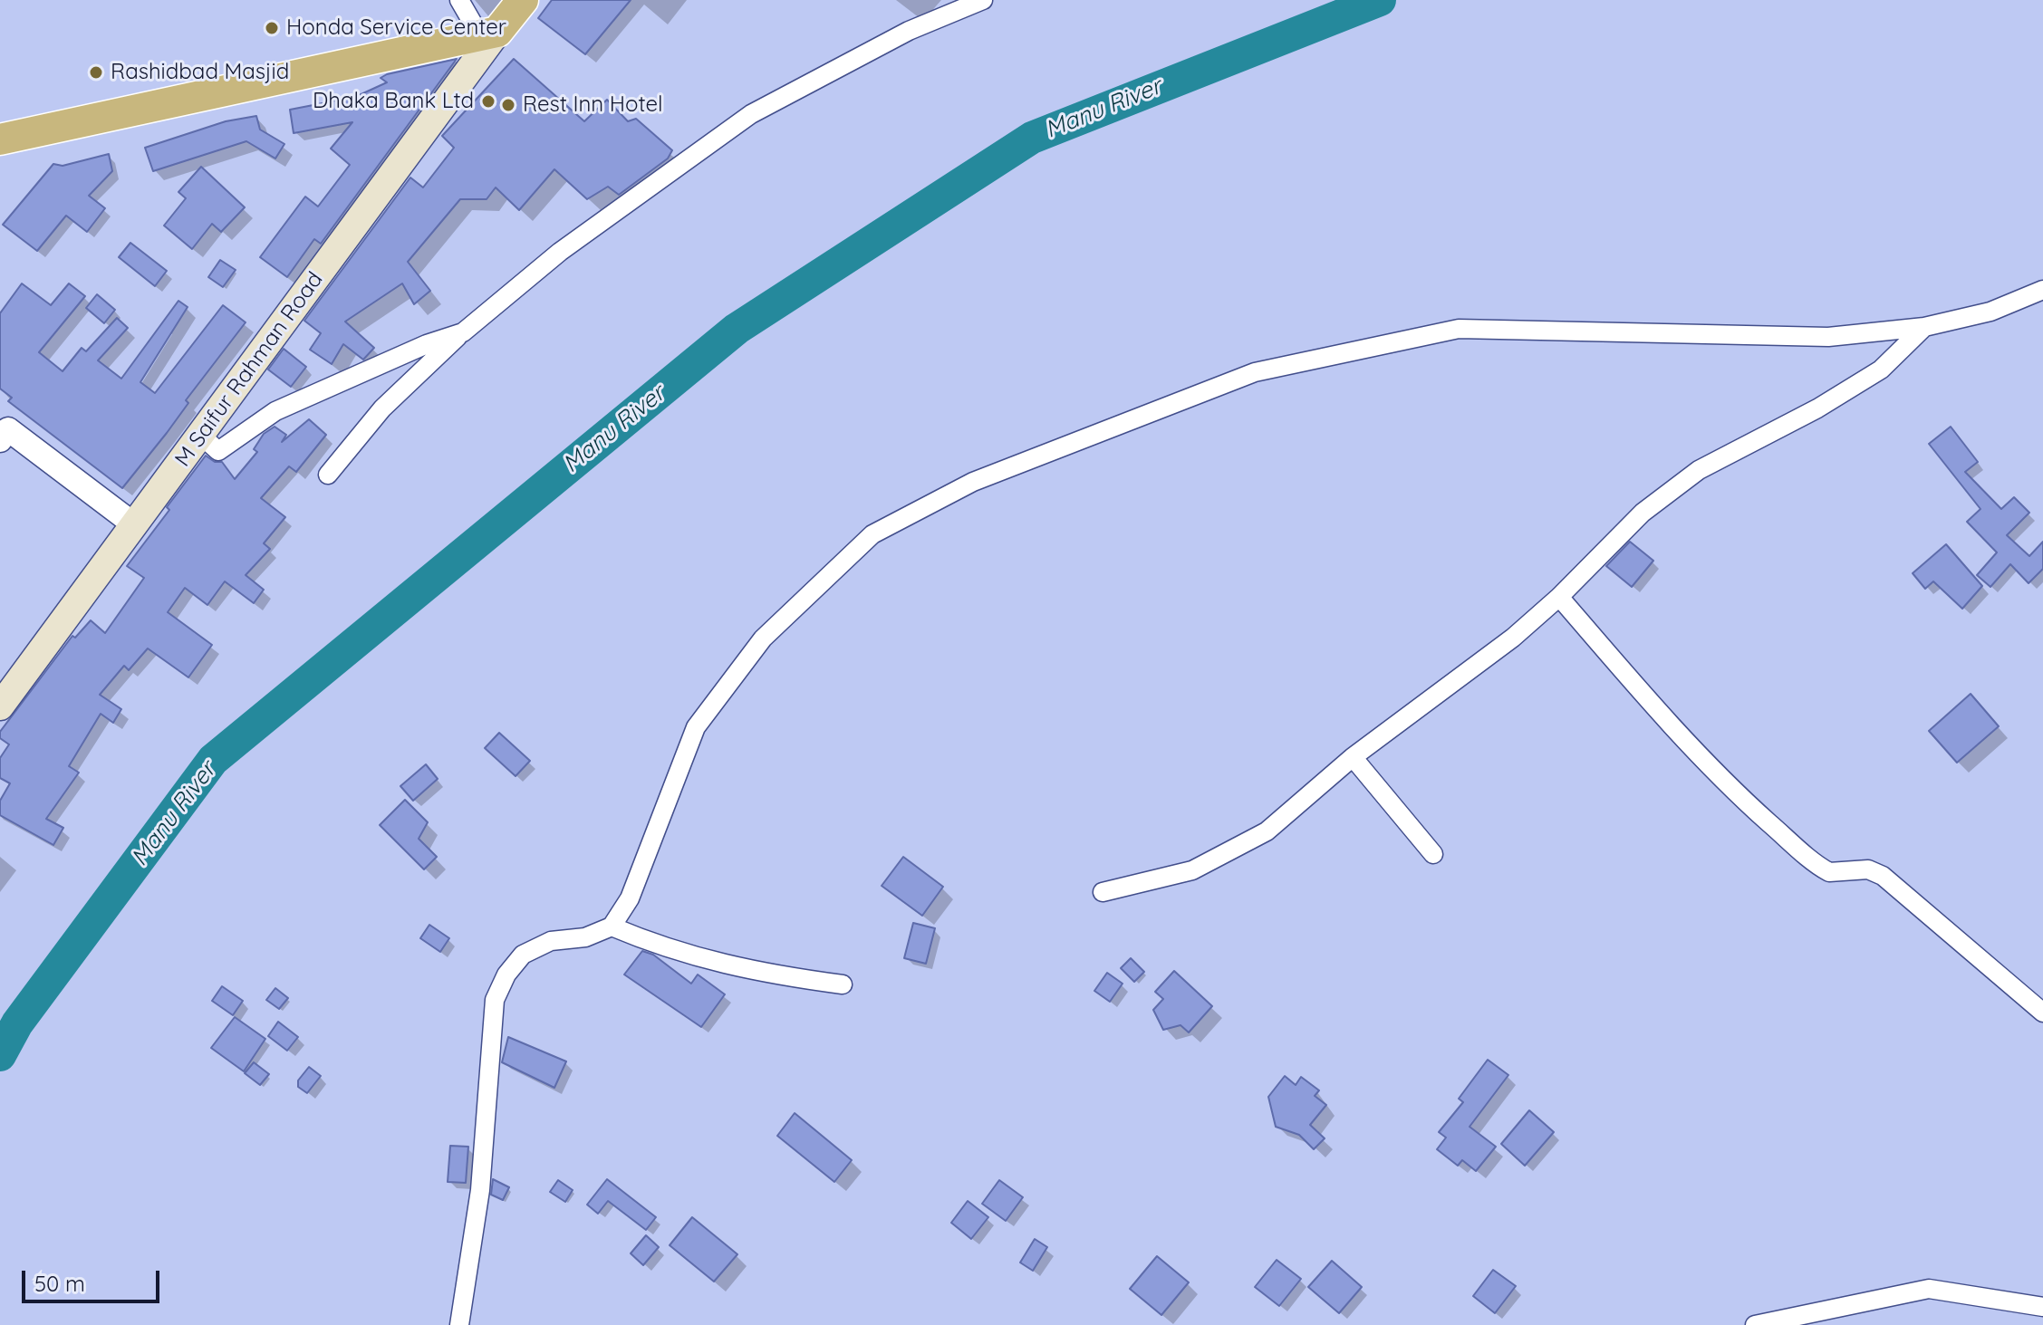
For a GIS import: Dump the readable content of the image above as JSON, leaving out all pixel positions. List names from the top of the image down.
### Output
{
  "streets": {
    "main road": ["M Saifur Rahman Road"]
  },
  "water": ["Manu River"],
  "places": [
    "Honda Service Center",
    "Rashidbad Masjid",
    "Dhaka Bank Ltd",
    "Rest Inn Hotel"
  ],
  "scale_bar": "50 m"
}
